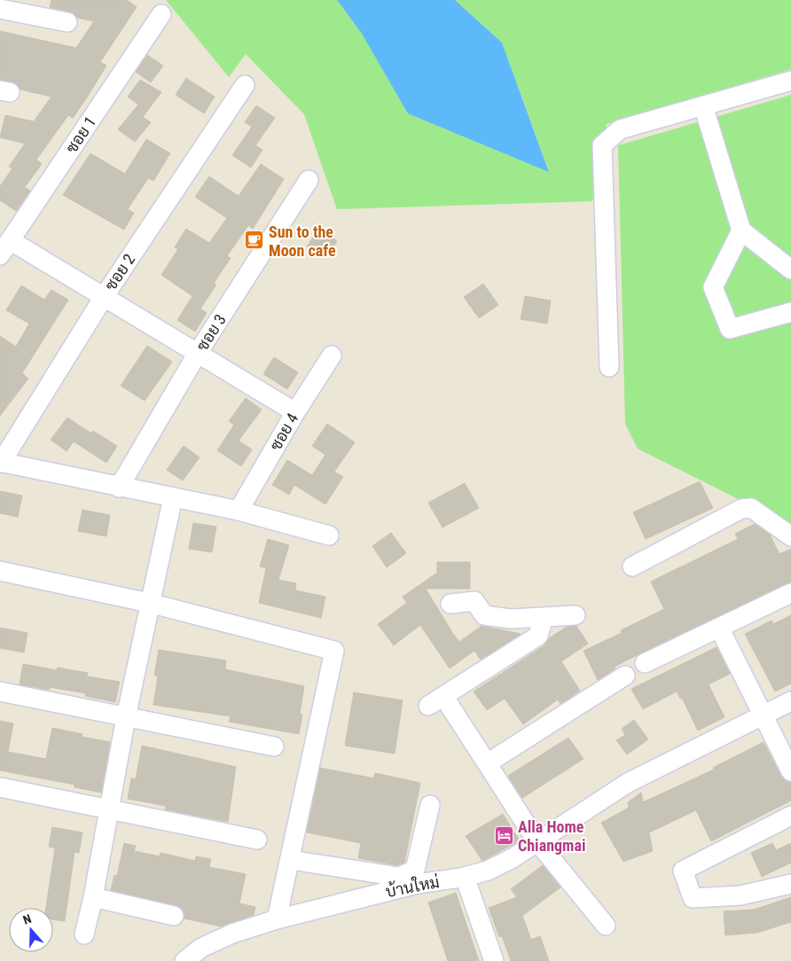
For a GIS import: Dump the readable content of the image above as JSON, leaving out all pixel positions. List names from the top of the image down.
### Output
{
  "streets": {
    "street": [
      "ซอย 1",
      "ซอย 2",
      "ซอย 3",
      "ซอย 4",
      "บ้านใหม่"
    ]
  },
  "places": {
    "cafe": ["Sun to the Moon cafe"],
    "hotel": ["Alla Home Chiangmai"]
  },
  "north": "top"
}
